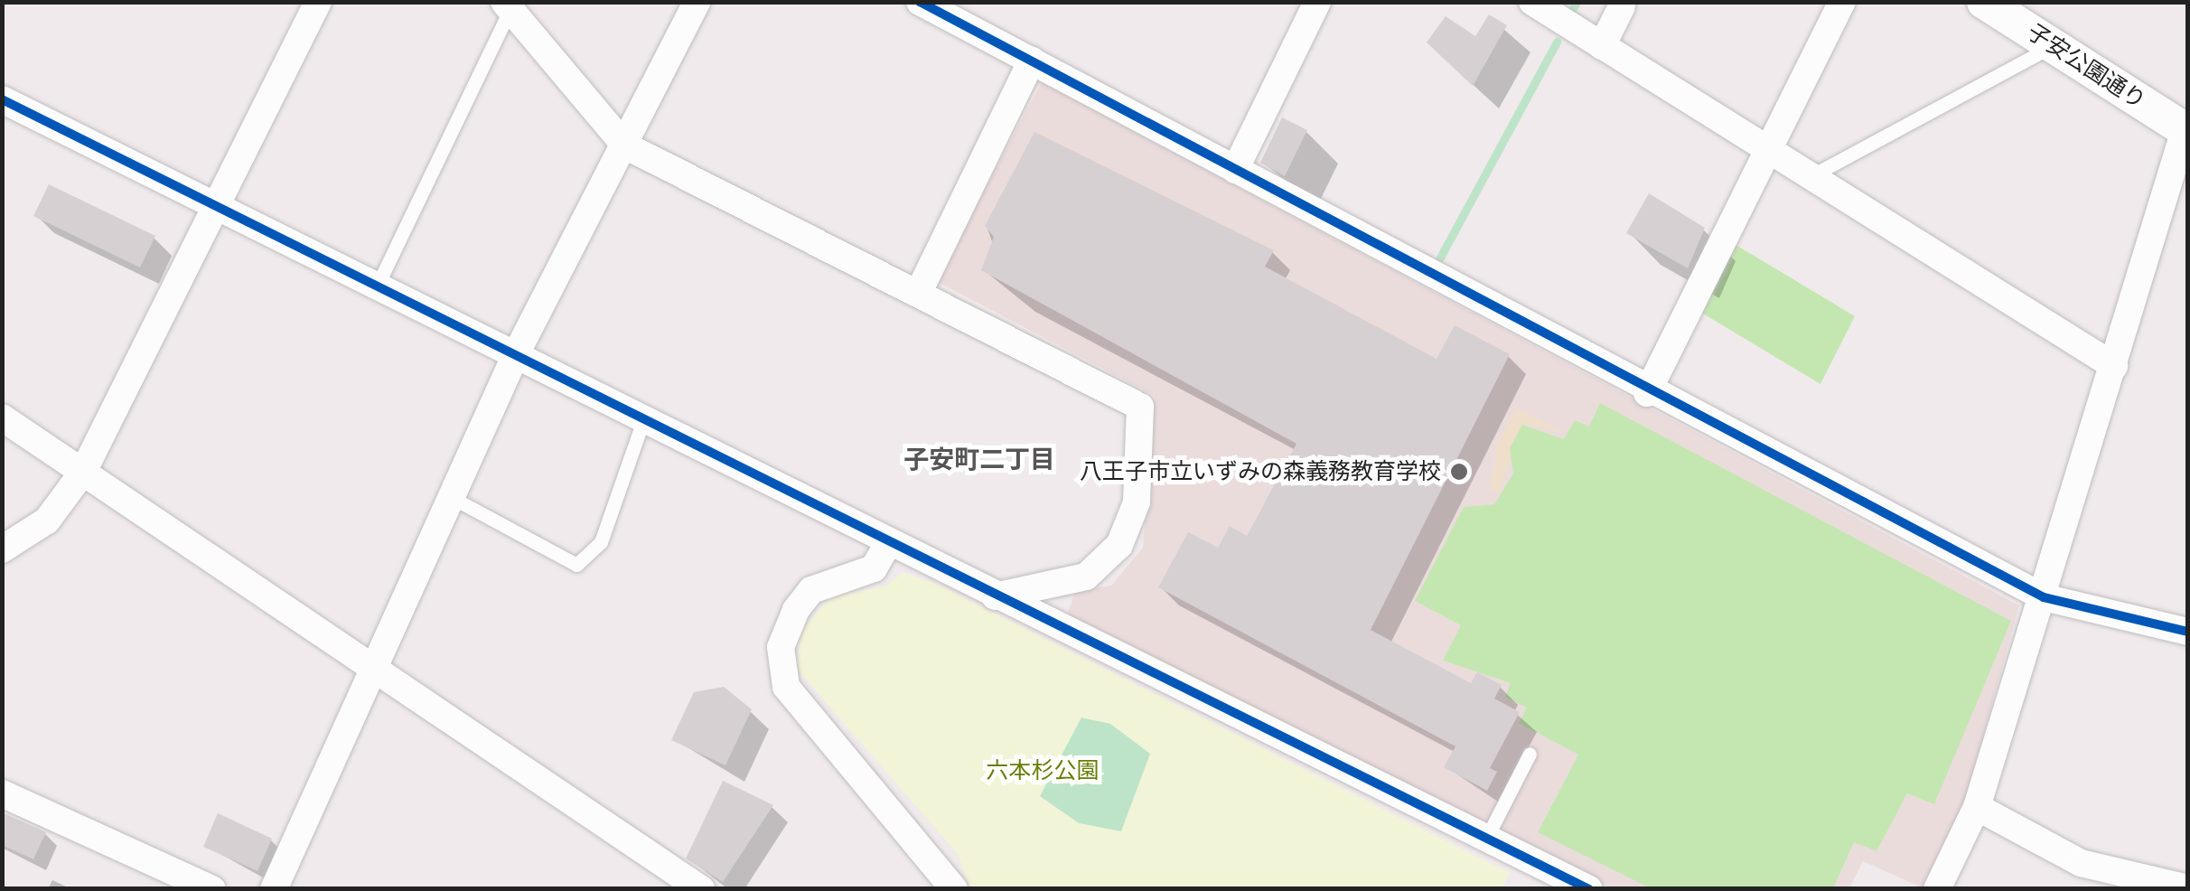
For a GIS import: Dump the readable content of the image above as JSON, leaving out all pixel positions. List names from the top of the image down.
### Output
{
  "streets": {
    "street": ["子安公園通り"]
  },
  "districts": ["子安町二丁目"],
  "parks": ["六本杉公園"],
  "places": ["八王子市立いずみの森義務教育学校"]
}
